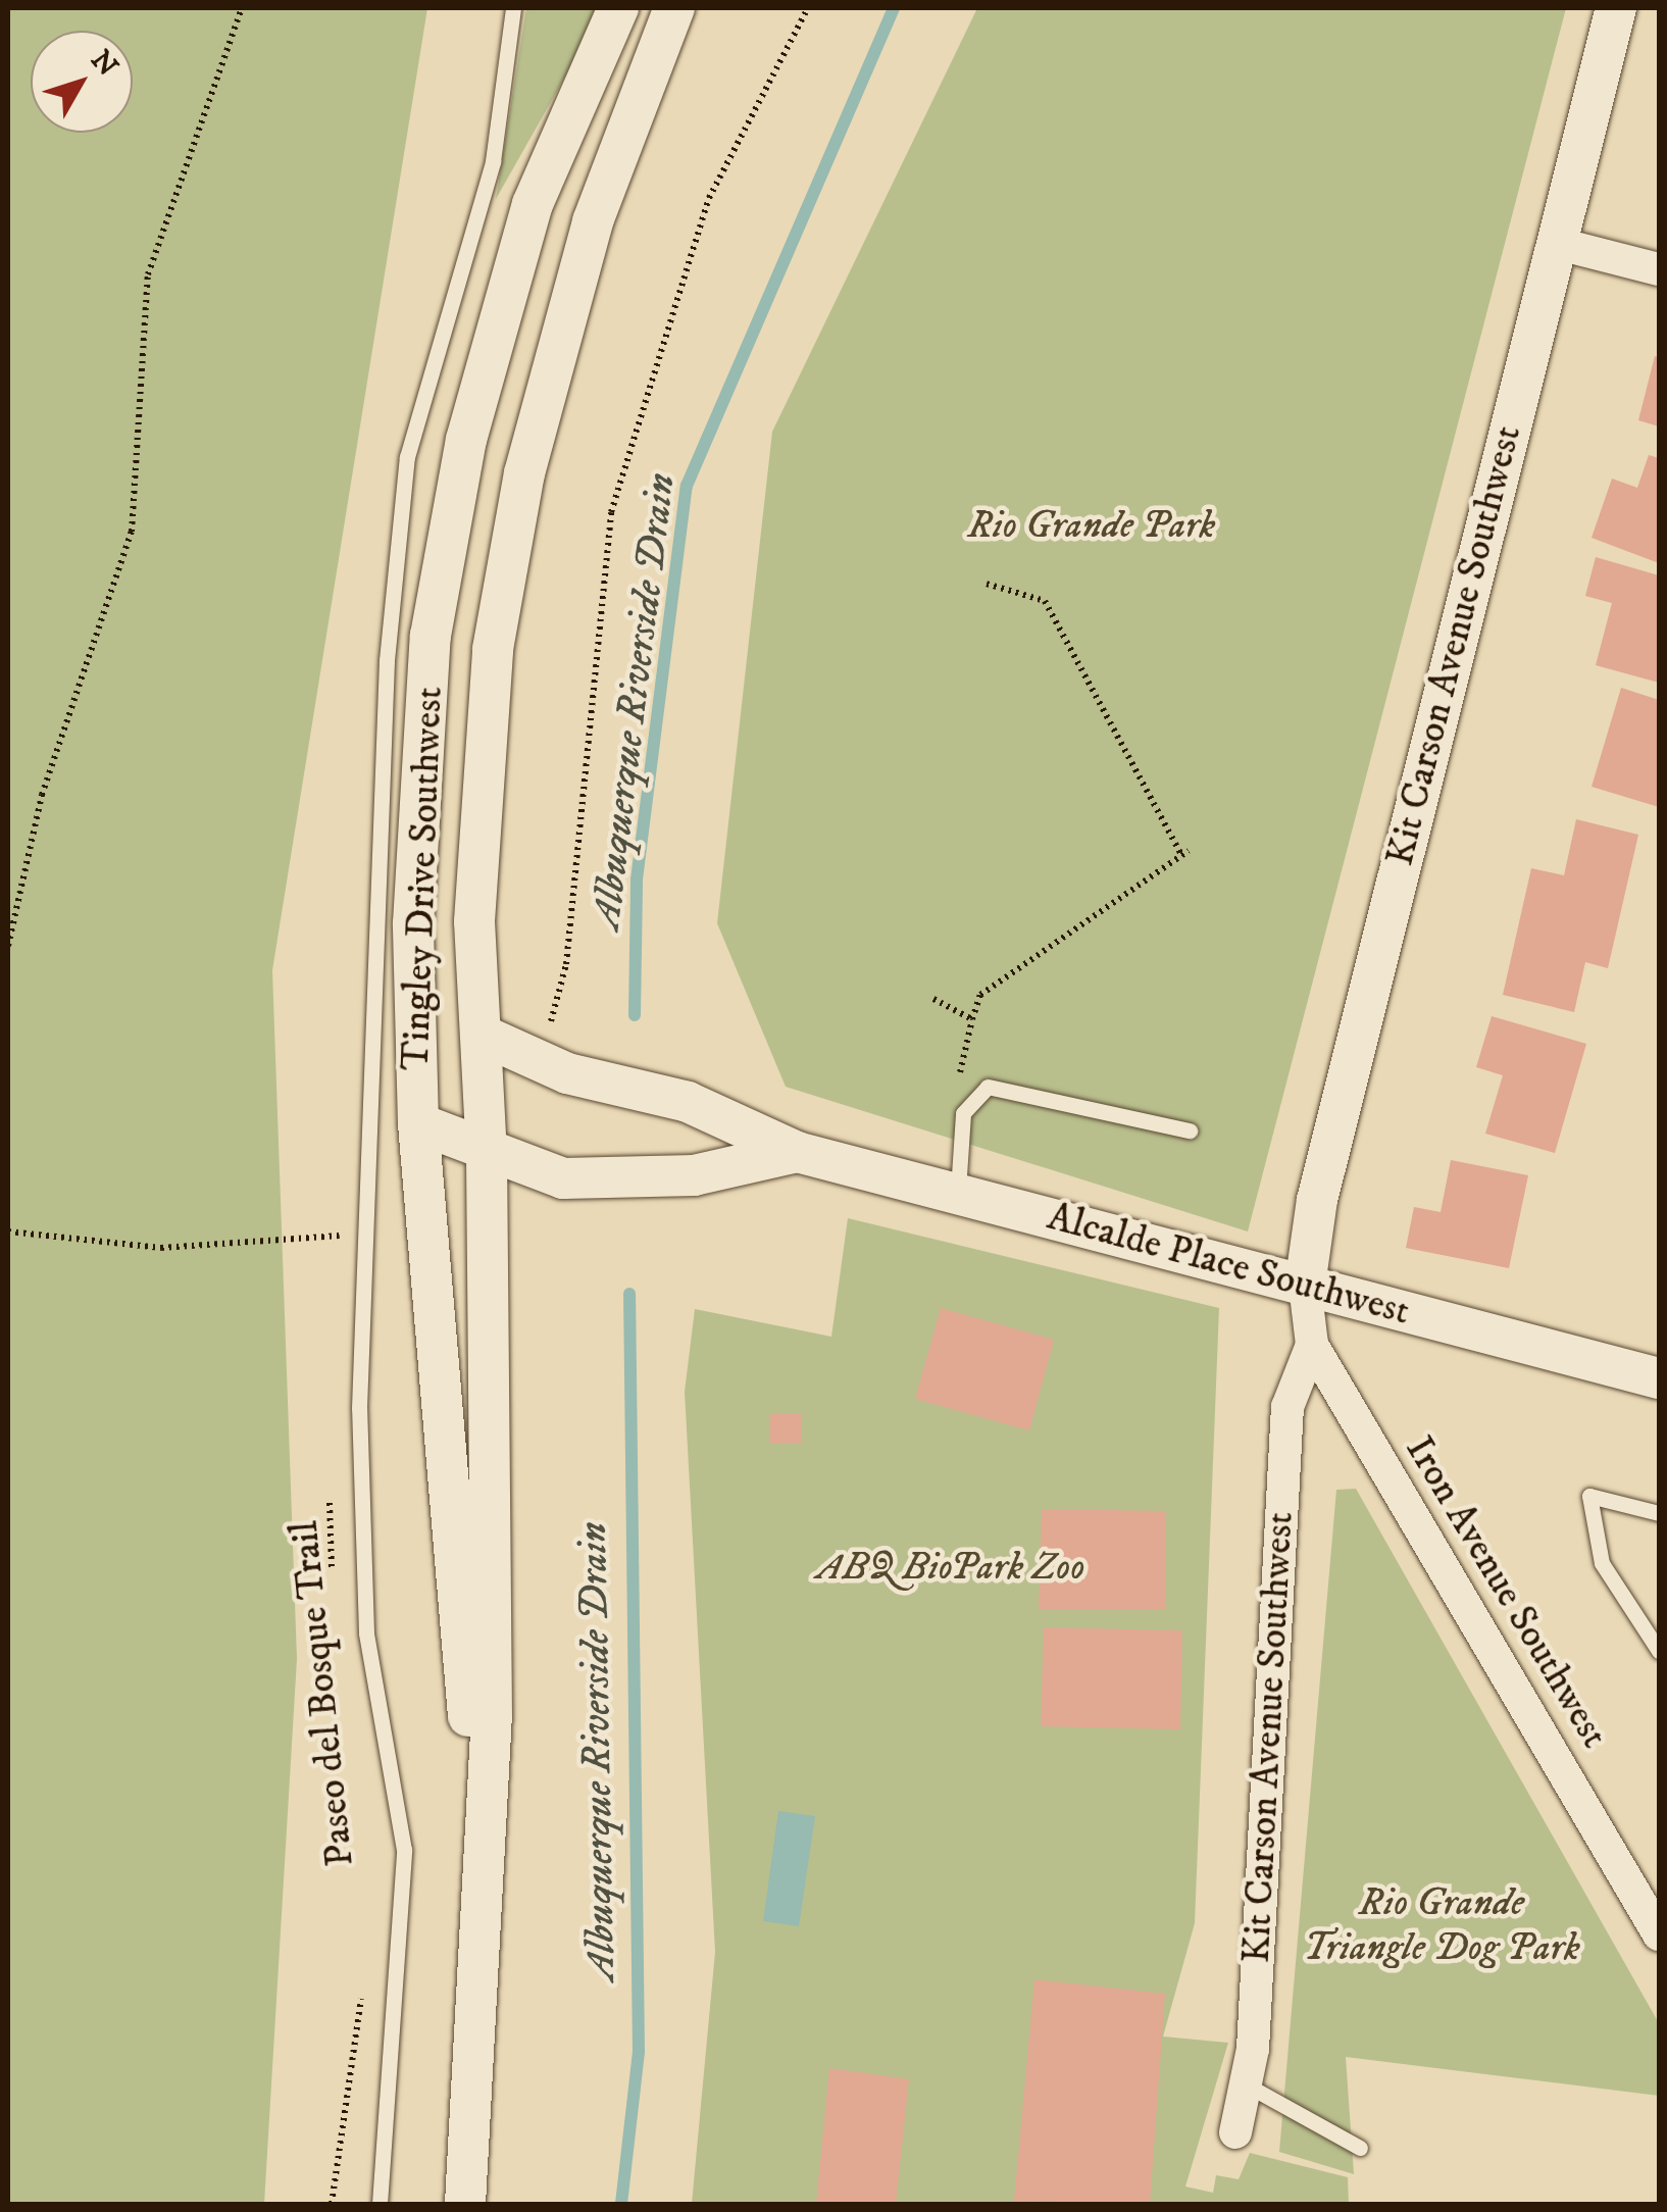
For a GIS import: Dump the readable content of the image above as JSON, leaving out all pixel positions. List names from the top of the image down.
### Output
{
  "streets": {
    "street": [
      "Kit Carson Avenue Southwest",
      "Tingley Drive Southwest",
      "Alcalde Place Southwest",
      "Iron Avenue Southwest"
    ],
    "path": ["Paseo del Bosque Trail"]
  },
  "crossings": [
    ["Kit Carson Avenue Southwest", "Alcalde Place Southwest"],
    ["Kit Carson Avenue Southwest", "Iron Avenue Southwest"],
    ["Tingley Drive Southwest", "Alcalde Place Southwest"],
    ["Alcalde Place Southwest", "Iron Avenue Southwest"]
  ],
  "water": ["Albuquerque Riverside Drain"],
  "parks": ["Rio Grande Park", "ABQ BioPark Zoo", "Rio Grande Triangle Dog Park"],
  "north": "top right"
}
